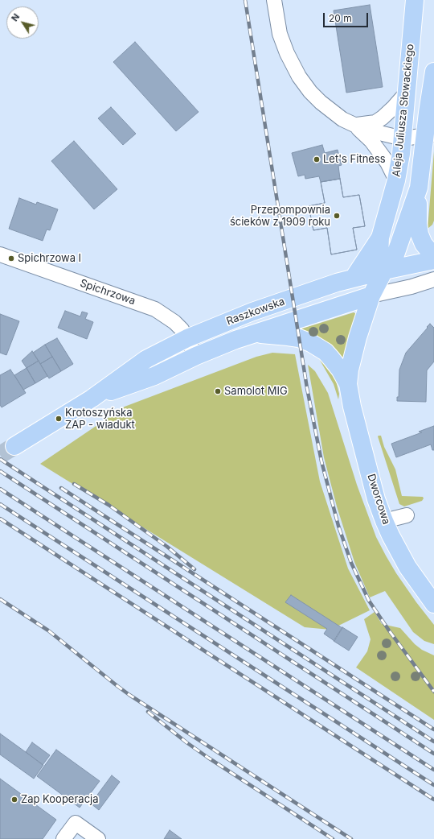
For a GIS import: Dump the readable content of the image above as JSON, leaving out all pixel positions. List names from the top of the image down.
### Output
{
  "streets": {
    "main road": ["Aleja Juliusza Słowackiego", "Raszkowska", "Dworcowa"],
    "street": ["Spichrzowa"]
  },
  "crossings": [
    ["Aleja Juliusza Słowackiego", "Raszkowska"],
    ["Spichrzowa", "Raszkowska"],
    ["Raszkowska", "Dworcowa"]
  ],
  "places": [
    "Let's Fitness",
    "Przepompownia ścieków z 1909 roku",
    "Spichrzowa I",
    "Samolot MIG",
    "Krotoszyńska ZAP - wiadukt",
    "Zap Kooperacja"
  ],
  "scale_bar": "20 m",
  "north": "top left"
}
